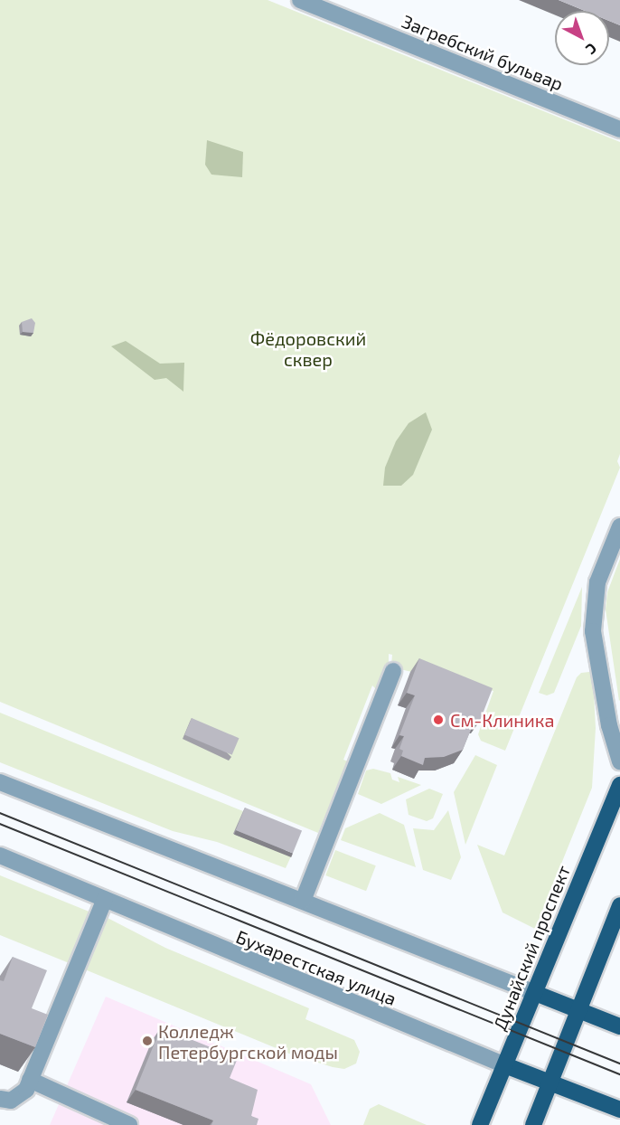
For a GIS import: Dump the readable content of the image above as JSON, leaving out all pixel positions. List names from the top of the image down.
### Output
{
  "streets": {
    "main road": ["Дунайский проспект", "Бухарестская улица"],
    "street": ["Загребский бульвар"]
  },
  "crossings": [
    ["Дунайский проспект", "Бухарестская улица"]
  ],
  "parks": ["Фёдоровский сквер"],
  "places": ["См-Клиника", "Колледж Петербургской моды"],
  "north": "bottom right"
}
